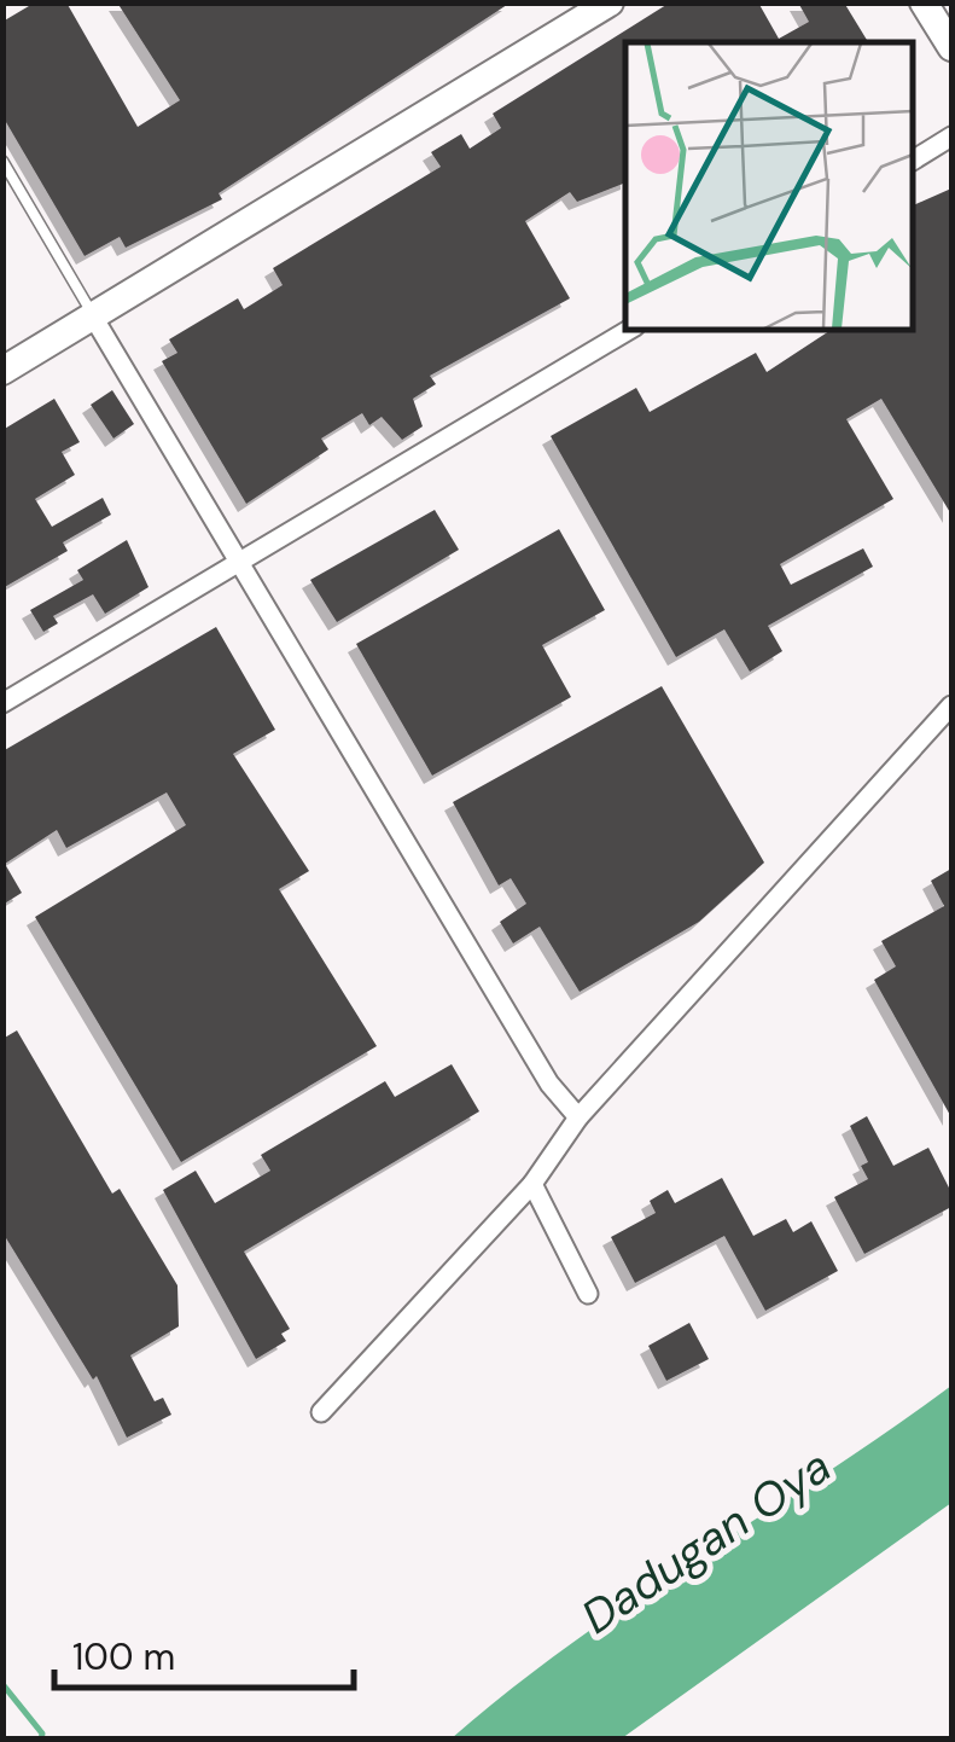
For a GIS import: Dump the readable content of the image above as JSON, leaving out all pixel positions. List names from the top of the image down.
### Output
{
  "water": ["Dadugan Oya"],
  "scale_bar": "100 m"
}
